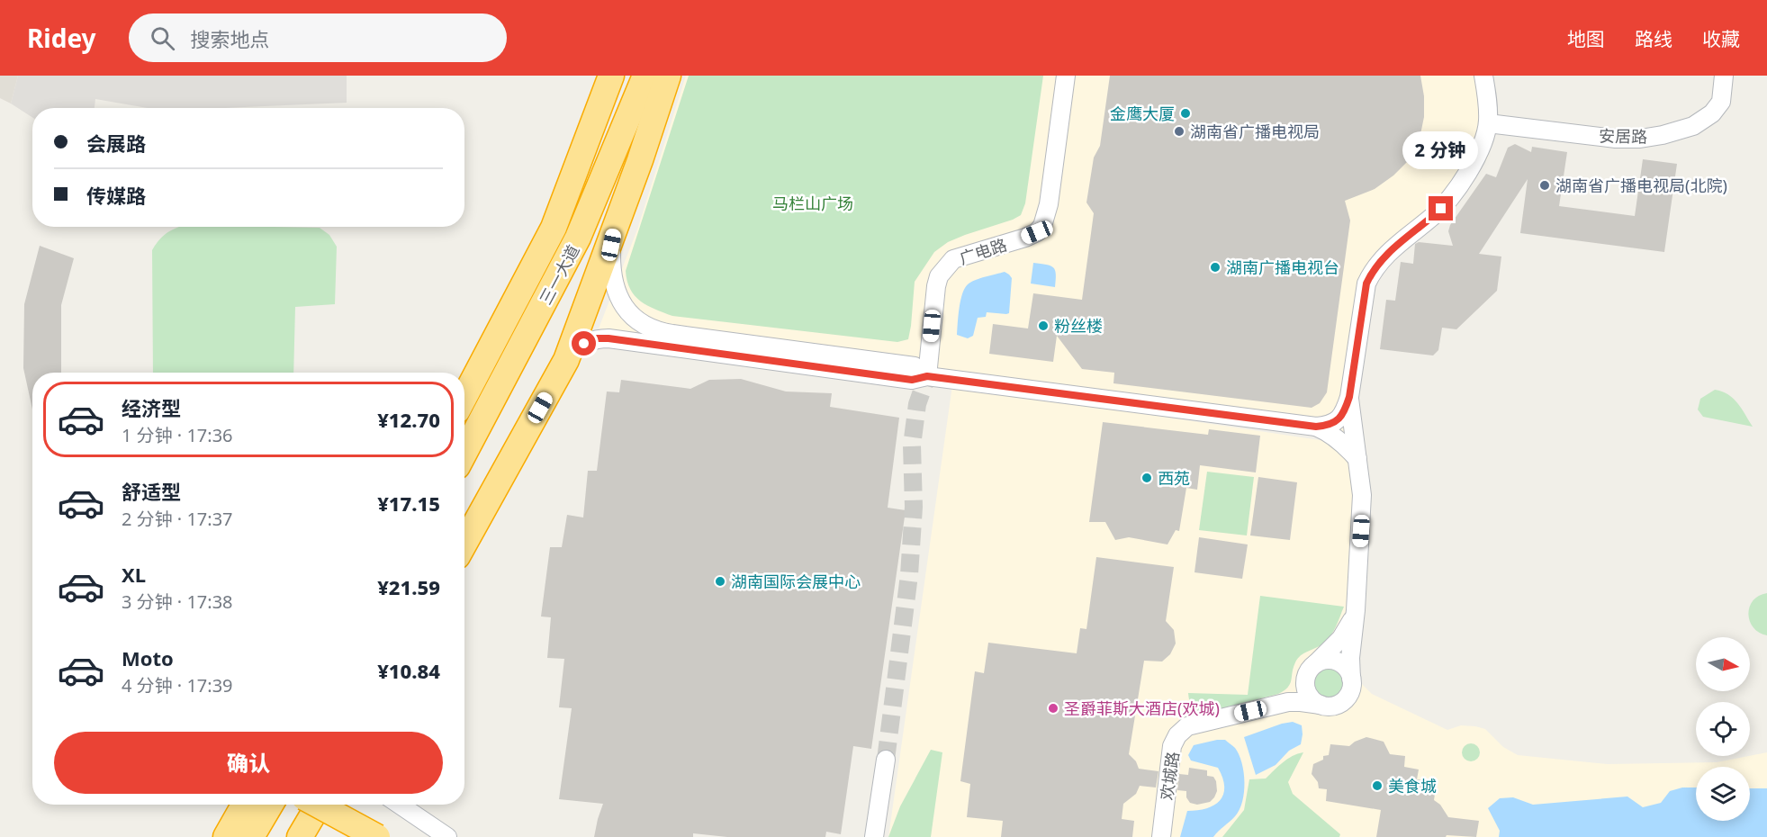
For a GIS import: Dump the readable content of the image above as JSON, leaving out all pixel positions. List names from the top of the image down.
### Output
{
  "streets": {
    "highway": ["三一大道"],
    "street": ["安居路", "广电路", "欢城路"]
  },
  "parks": ["马栏山广场"],
  "places": [
    "金鹰大厦",
    "湖南省广播电视局",
    "湖南省广播电视局(北院)",
    "湖南广播电视台",
    "粉丝楼",
    "西苑",
    "湖南国际会展中心",
    "圣爵菲斯大酒店(欢城)",
    "美食城"
  ],
  "north": "right",
  "page": {
    "header": "Ridey",
    "search": "搜索地点",
    "nav": ["地图", "路线", "收藏"],
    "banner": ["会展路", "传媒路"],
    "bubble": "2 分钟",
    "list": [
      {
        "name": "经济型",
        "note": "1 分钟 · 17:36",
        "value": "¥12.70"
      },
      {
        "name": "舒适型",
        "note": "2 分钟 · 17:37",
        "value": "¥17.15"
      },
      {
        "name": "XL",
        "note": "3 分钟 · 17:38",
        "value": "¥21.59"
      },
      {
        "name": "Moto",
        "note": "4 分钟 · 17:39",
        "value": "¥10.84"
      }
    ],
    "buttons": "确认"
  }
}
